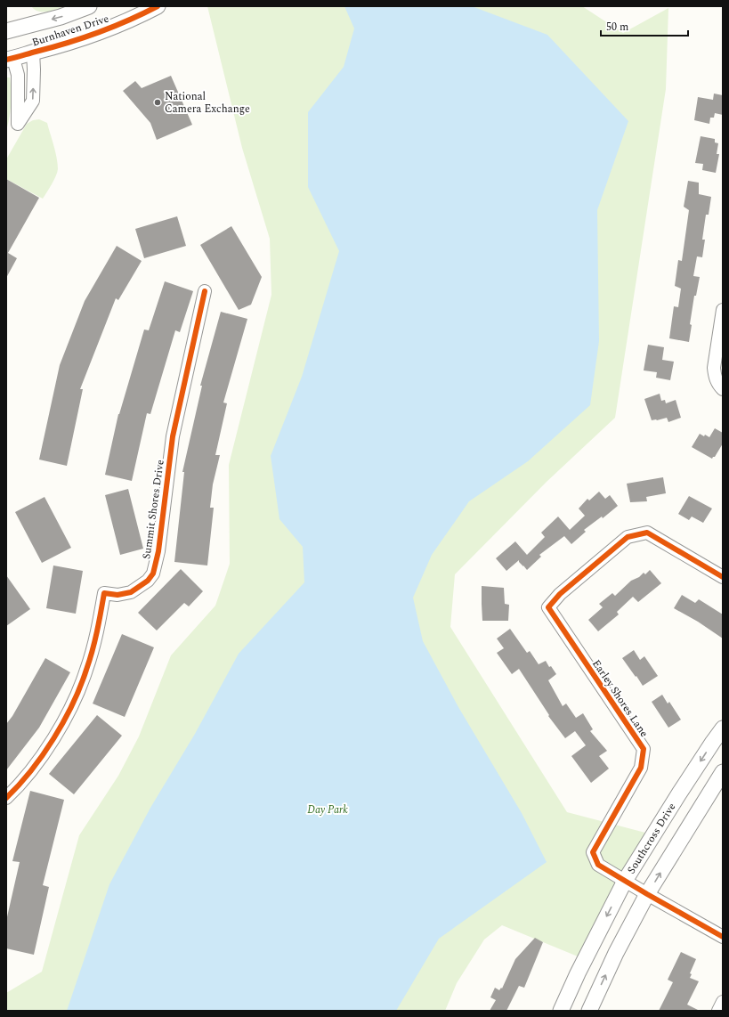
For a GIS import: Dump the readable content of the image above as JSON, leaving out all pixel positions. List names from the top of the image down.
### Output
{
  "streets": {
    "street": [
      "Burnhaven Drive",
      "Summit Shores Drive",
      "Earley Shores Lane",
      "Southcross Drive"
    ]
  },
  "crossings": [
    ["Earley Shores Lane", "Southcross Drive"]
  ],
  "parks": ["Day Park"],
  "places": ["National Camera Exchange"],
  "scale_bar": "50 m"
}
